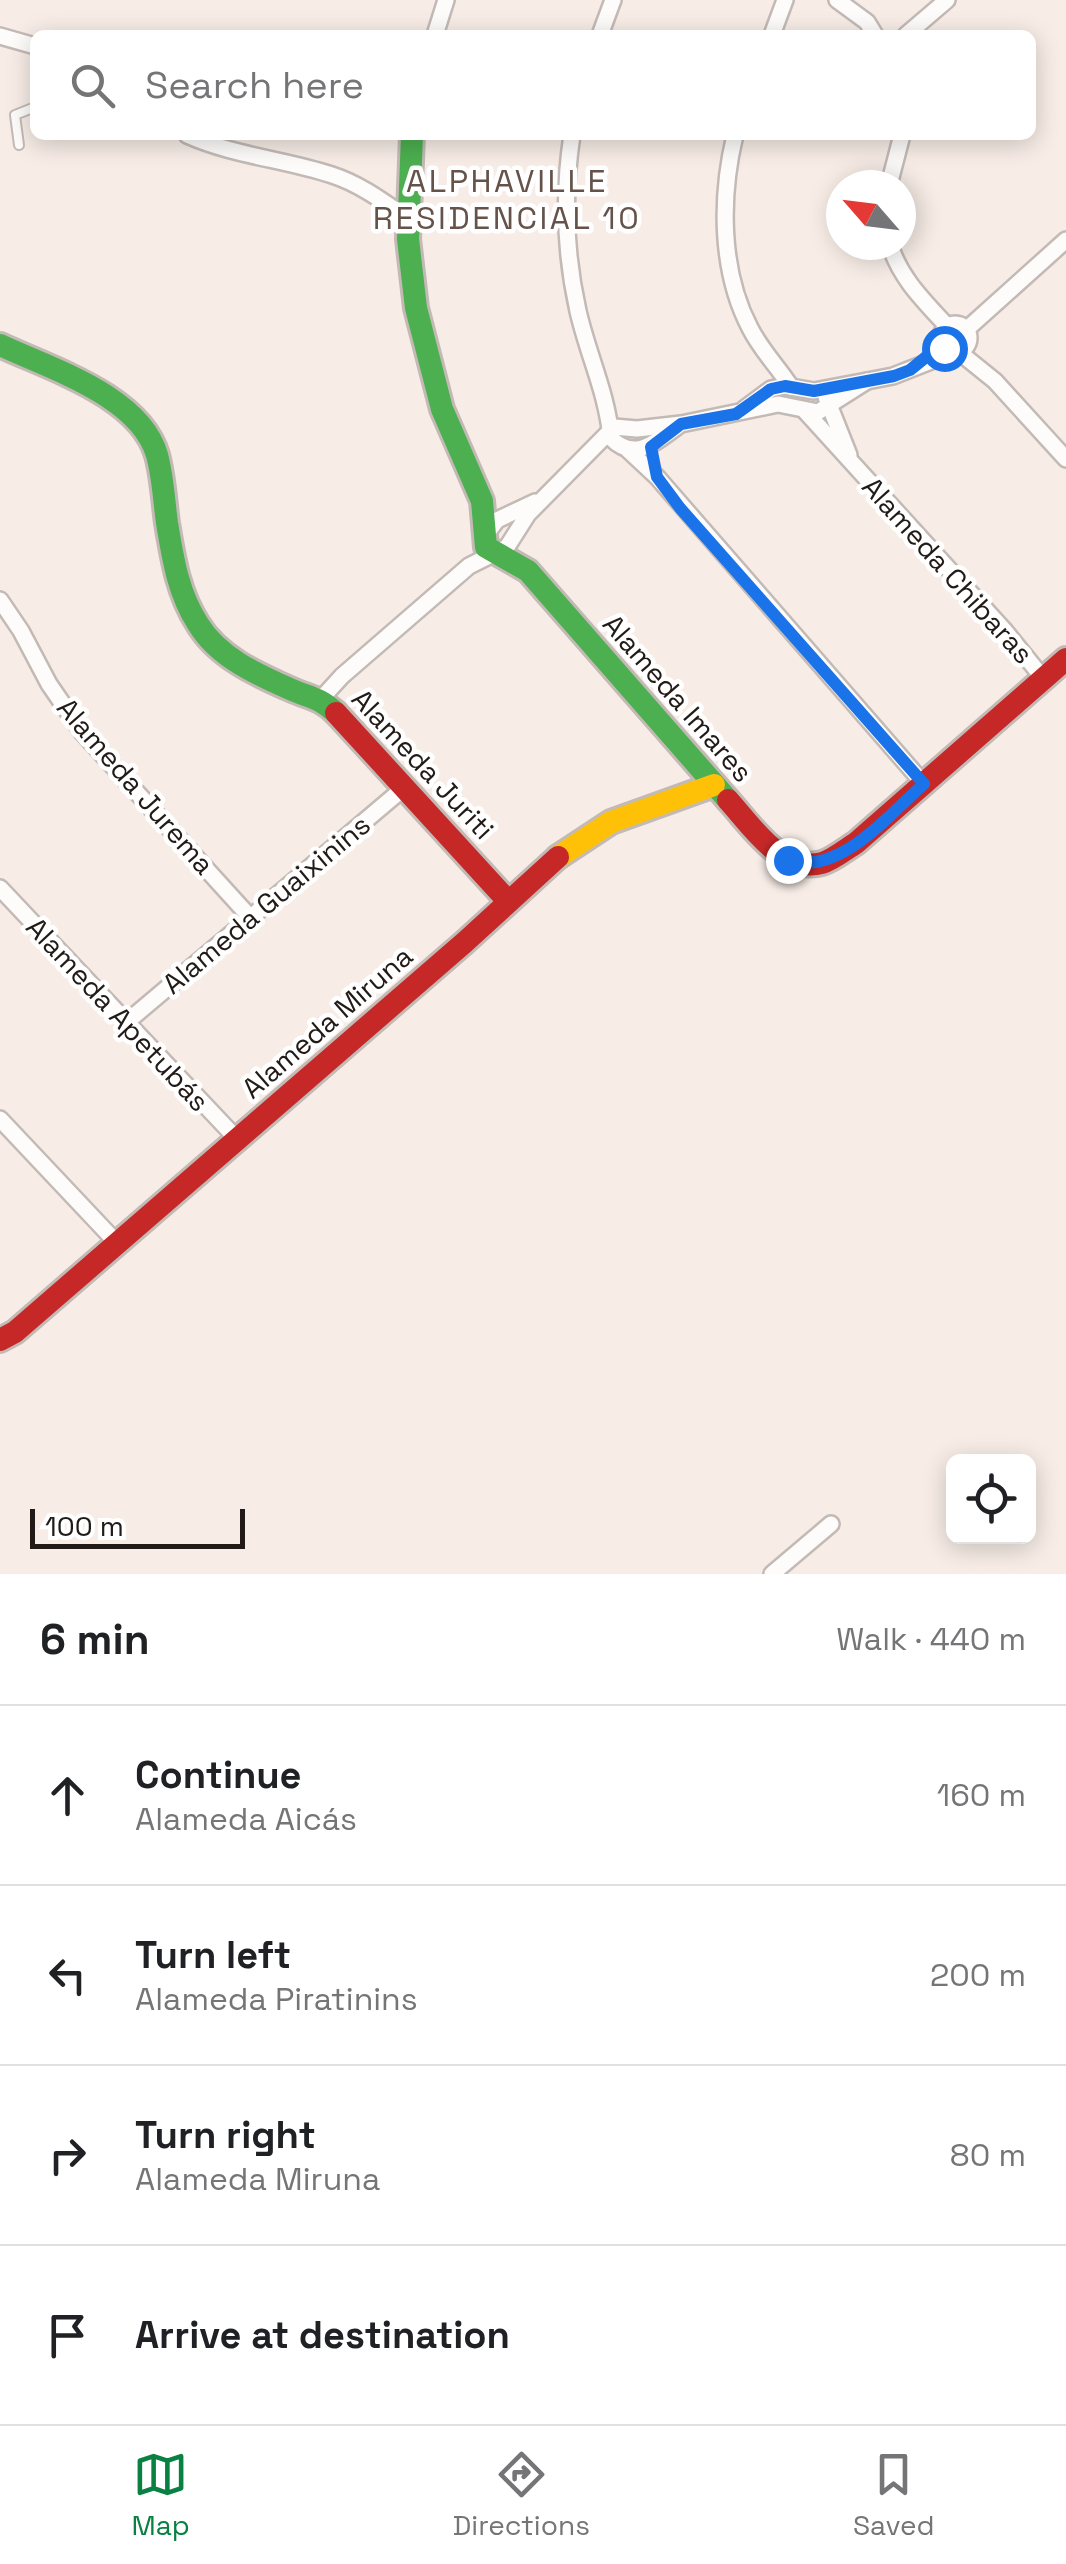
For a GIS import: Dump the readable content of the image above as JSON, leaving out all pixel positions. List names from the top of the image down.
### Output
{
  "streets": {
    "street": [
      "Alameda Chibaras",
      "Alameda Imares",
      "Alameda Juriti",
      "Alameda Jurema",
      "Alameda Guaixinins",
      "Alameda Apetubás",
      "Alameda Miruna"
    ]
  },
  "crossings": [
    ["Alameda Imares", "Alameda Miruna"],
    ["Alameda Juriti", "Alameda Guaixinins"],
    ["Alameda Juriti", "Alameda Miruna"],
    ["Alameda Jurema", "Alameda Guaixinins"],
    ["Alameda Guaixinins", "Alameda Apetubás"],
    ["Alameda Apetubás", "Alameda Miruna"]
  ],
  "districts": ["ALPHAVILLE RESIDENCIAL 10"],
  "scale_bar": "100 m",
  "north": "top left",
  "page": {
    "search": "Search here",
    "scale": "100 m",
    "heading": ["6 min", "Walk · 440 m"],
    "list": [
      ["Continue", "Alameda Aicás", "160 m"],
      ["Turn left", "Alameda Piratinins", "200 m"],
      ["Turn right", "Alameda Miruna", "80 m"],
      "Arrive at destination"
    ],
    "nav": ["Map", "Directions", "Saved"]
  }
}
